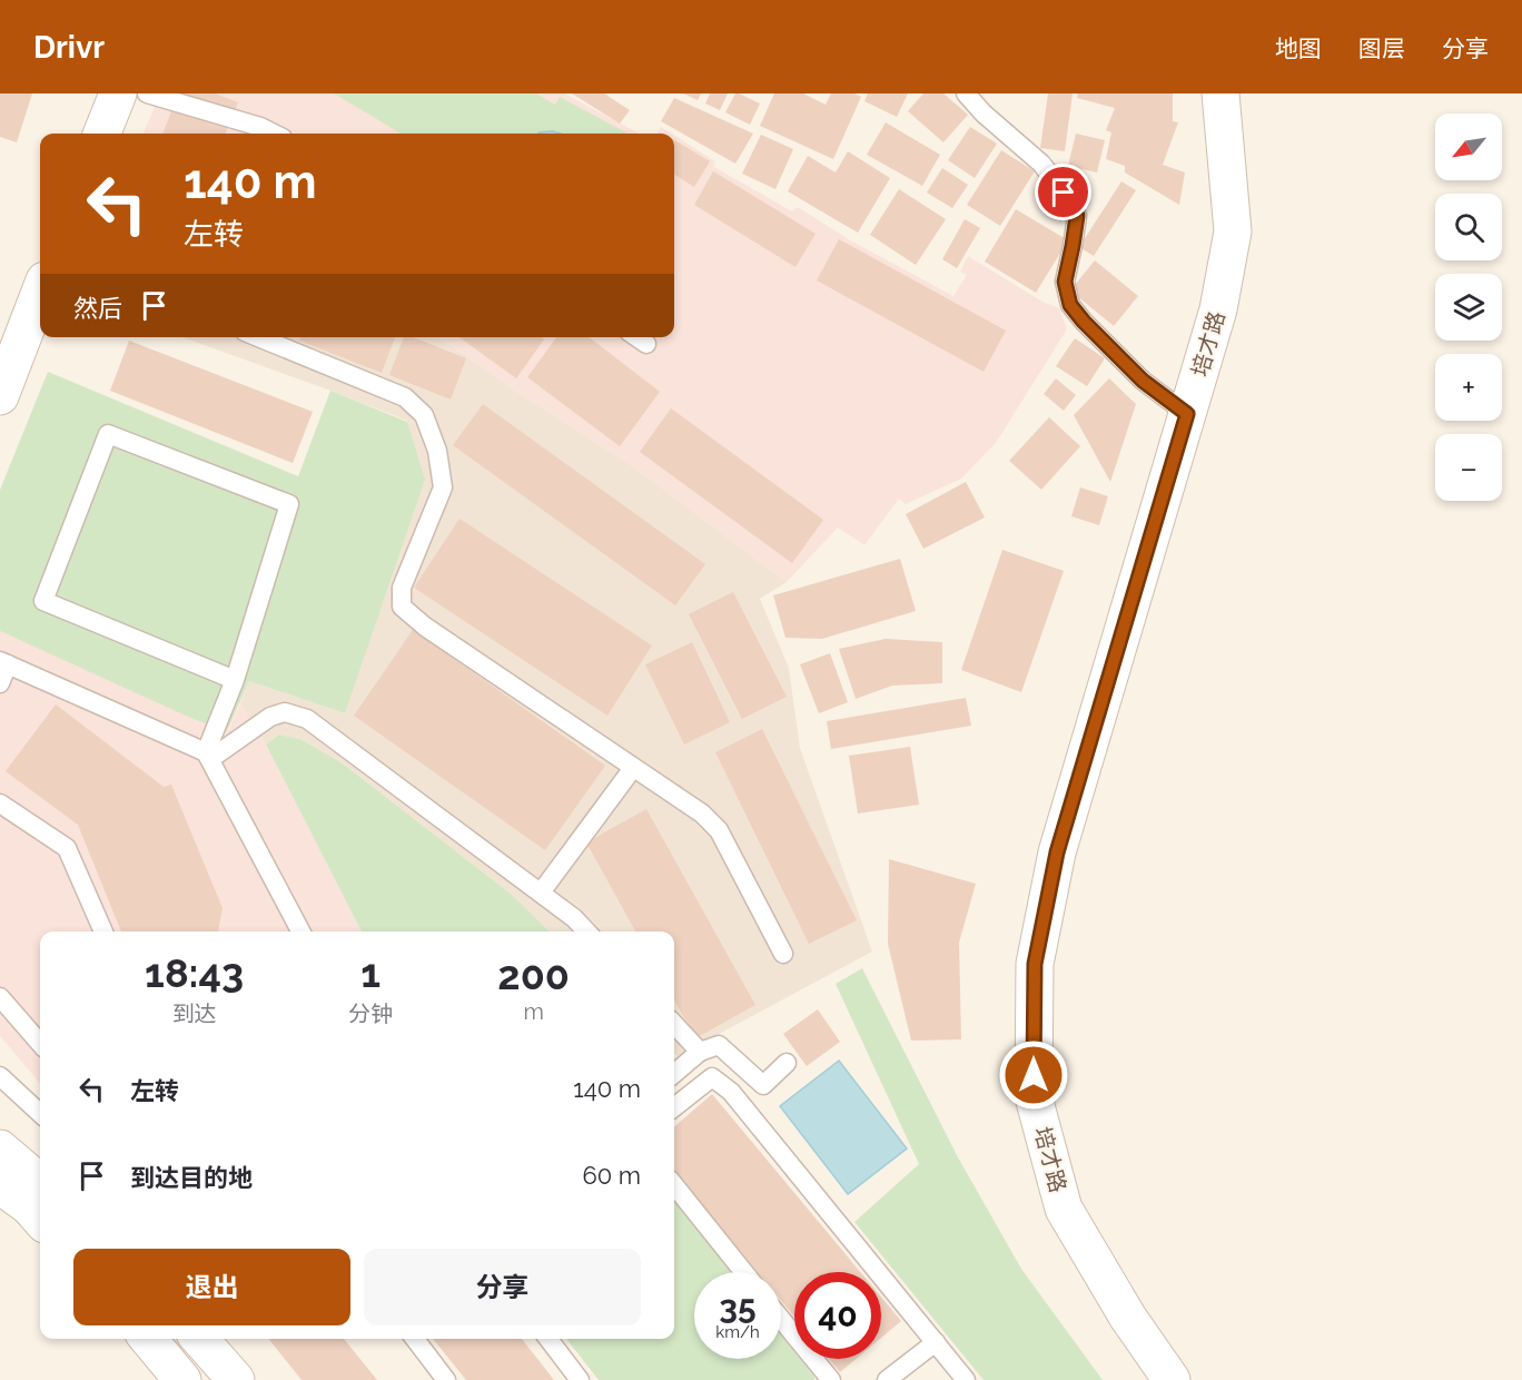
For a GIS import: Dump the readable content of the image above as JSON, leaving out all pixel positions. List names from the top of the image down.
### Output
{
  "streets": {
    "street": ["培才路"]
  },
  "north": "bottom left",
  "page": {
    "header": "Drivr",
    "nav": ["地图", "图层", "分享"],
    "map_buttons": ["+", "−"],
    "turn": ["140 m", "左转"],
    "then": "然后",
    "eta": [
      "18:43",
      "到达",
      "1",
      "分钟",
      "200",
      "m"
    ],
    "list": [
      {
        "name": "左转",
        "value": "140 m"
      },
      {
        "name": "到达目的地",
        "value": "60 m"
      }
    ],
    "buttons": ["退出", "分享"],
    "speed": "35 km/h",
    "limit": "40"
  }
}
